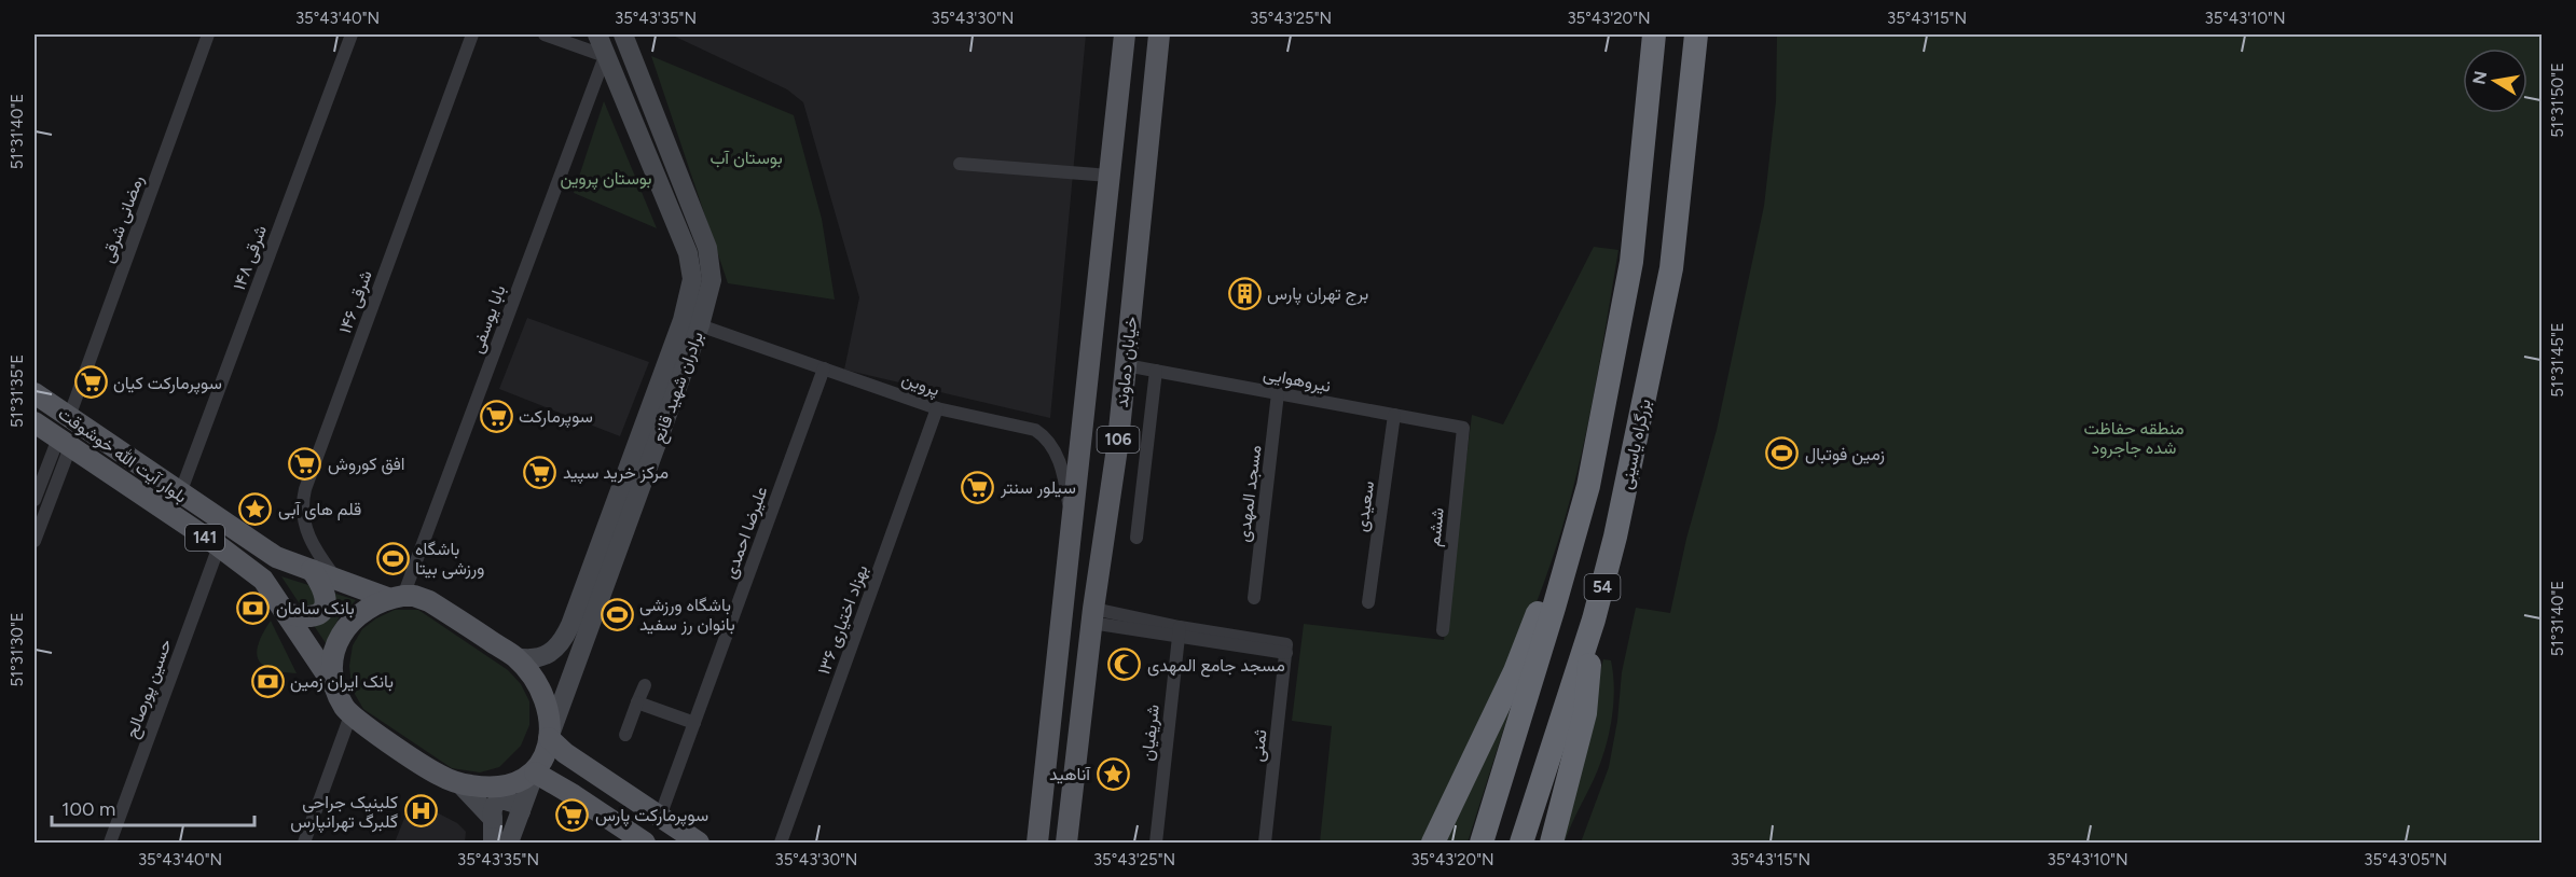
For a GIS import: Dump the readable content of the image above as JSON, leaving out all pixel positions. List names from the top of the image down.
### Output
{
  "streets": {
    "highway": ["بزرگراه یاسینی", "54"],
    "main road": [
      "خیابان دماوند",
      "برادران شهید قانع",
      "106",
      "بلوار آیت الله خوشوقت",
      "141"
    ],
    "street": [
      "رمضانی شرقی",
      "۱۴۸ شرقی",
      "۱۴۶ شرقی",
      "بابا یوسفی",
      "نیروهوایی",
      "پروین",
      "مسجد المهدی",
      "سعیدی",
      "ششم",
      "علیرضا احمدی",
      "بهزاد اختیاری ۱۳۶",
      "حسین پورصالح",
      "شریفیان",
      "ثمنی"
    ]
  },
  "crossings": [
    ["رمضانی شرقی", "بلوار آیت الله خوشوقت"],
    ["۱۴۸ شرقی", "بلوار آیت الله خوشوقت"],
    ["۱۴۶ شرقی", "بلوار آیت الله خوشوقت"],
    ["بابا یوسفی", "برادران شهید قانع"],
    ["بابا یوسفی", "بلوار آیت الله خوشوقت"],
    ["خیابان دماوند", "نیروهوایی"],
    ["خیابان دماوند", "پروین"],
    ["نیروهوایی", "مسجد المهدی"],
    ["نیروهوایی", "سعیدی"],
    ["نیروهوایی", "ششم"],
    ["پروین", "برادران شهید قانع"],
    ["پروین", "علیرضا احمدی"],
    ["پروین", "بهزاد اختیاری ۱۳۶"],
    ["برادران شهید قانع", "بلوار آیت الله خوشوقت"],
    ["بلوار آیت الله خوشوقت", "حسین پورصالح"],
    ["شریفیان", "ثمنی"]
  ],
  "parks": ["بوستان آب", "بوستان پروین", "منطقه حفاظت شده جاجرود"],
  "places": {
    "building": ["برج تهران پارس"],
    "supermarket": [
      "سوپرمارکت کیان",
      "سوپرمارکت",
      "افق کوروش",
      "مرکز خرید سپید",
      "سیلور سنتر",
      "سوپرمارکت پارس"
    ],
    "sports": ["زمین فوتبال", "باشگاه ورزشی بیتا", "باشگاه ورزشی بانوان رز سفید"],
    "place": ["قلم های آبی", "آناهید"],
    "bank": ["بانک سامان", "بانک ایران زمین"],
    "mosque": ["مسجد جامع المهدی"],
    "hospital": ["کلینیک جراحی گلبرگ تهرانپارس"]
  },
  "scale_bar": "100 m",
  "north": "left",
  "coordinates": [
    "35°43'40\"N",
    "35°43'35\"N",
    "35°43'30\"N",
    "35°43'25\"N",
    "35°43'20\"N",
    "35°43'15\"N",
    "35°43'10\"N",
    "51°31'50\"E",
    "51°31'40\"E",
    "51°31'45\"E",
    "51°31'35\"E",
    "51°31'30\"E",
    "35°43'05\"N"
  ]
}
